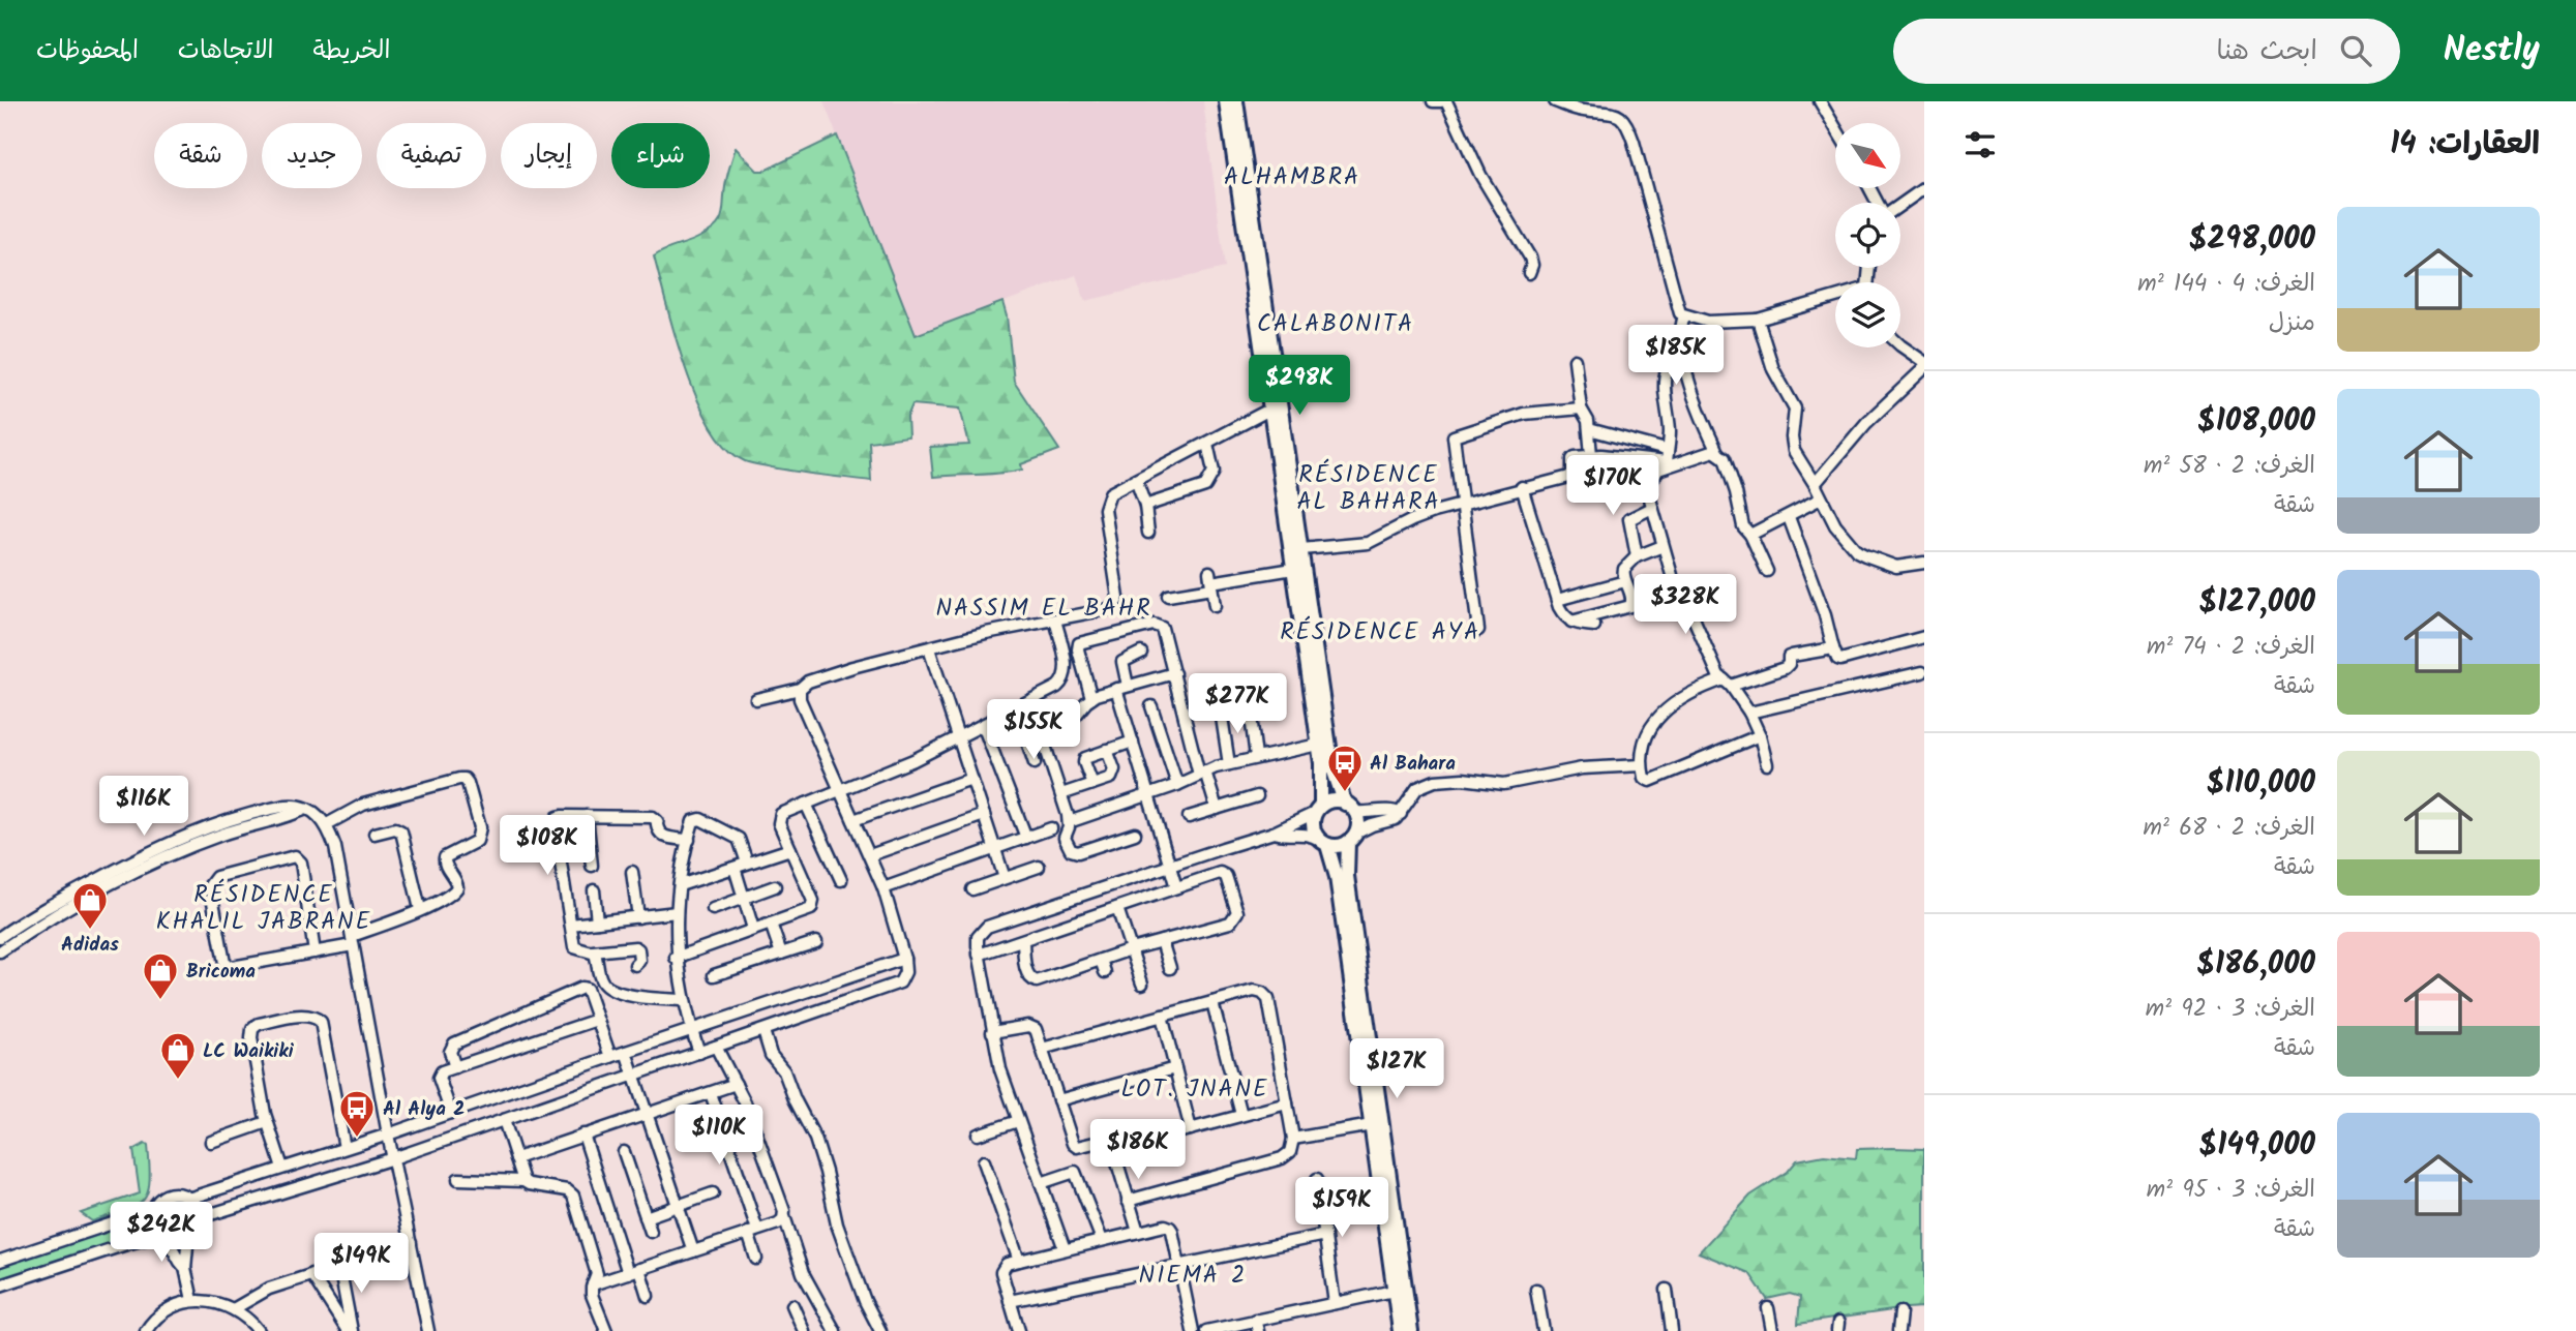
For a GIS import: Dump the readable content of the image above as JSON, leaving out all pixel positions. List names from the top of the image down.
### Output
{
  "districts": [
    "ALHAMBRA",
    "CALABONITA",
    "RÉSIDENCE AL BAHARA",
    "NASSIM EL BAHR",
    "RÉSIDENCE AYA",
    "RÉSIDENCE KHALIL JABRANE",
    "LOT. JNANE",
    "NIEMA 2"
  ],
  "places": {
    "bus stop": ["Al Bahara", "Al Alya 2"],
    "shop": ["Adidas", "Bricoma", "LC Waikiki"]
  },
  "north": "bottom right",
  "page": {
    "header": "Nestly",
    "search": "ابحث هنا",
    "nav": ["الخريطة", "الاتجاهات", "المحفوظات"],
    "heading": "العقارات: 14",
    "chip": [
      "شراء",
      "إيجار",
      "تصفية",
      "جديد",
      "شقة"
    ],
    "list": [
      {
        "name": "$298,000",
        "note": "الغرف: 4 · 144 m² · منزل"
      },
      {
        "name": "$108,000",
        "note": "الغرف: 2 · 58 m² · شقة"
      },
      {
        "name": "$127,000",
        "note": "الغرف: 2 · 74 m² · شقة"
      },
      {
        "name": "$110,000",
        "note": "الغرف: 2 · 68 m² · شقة"
      },
      {
        "name": "$186,000",
        "note": "الغرف: 3 · 92 m² · شقة"
      },
      {
        "name": "$149,000",
        "note": "الغرف: 3 · 95 m² · شقة"
      }
    ],
    "price": [
      "$185K",
      "$298K",
      "$170K",
      "$328K",
      "$277K",
      "$155K",
      "$116K",
      "$108K",
      "$127K",
      "$110K",
      "$186K",
      "$159K",
      "$242K",
      "$149K"
    ]
  }
}
